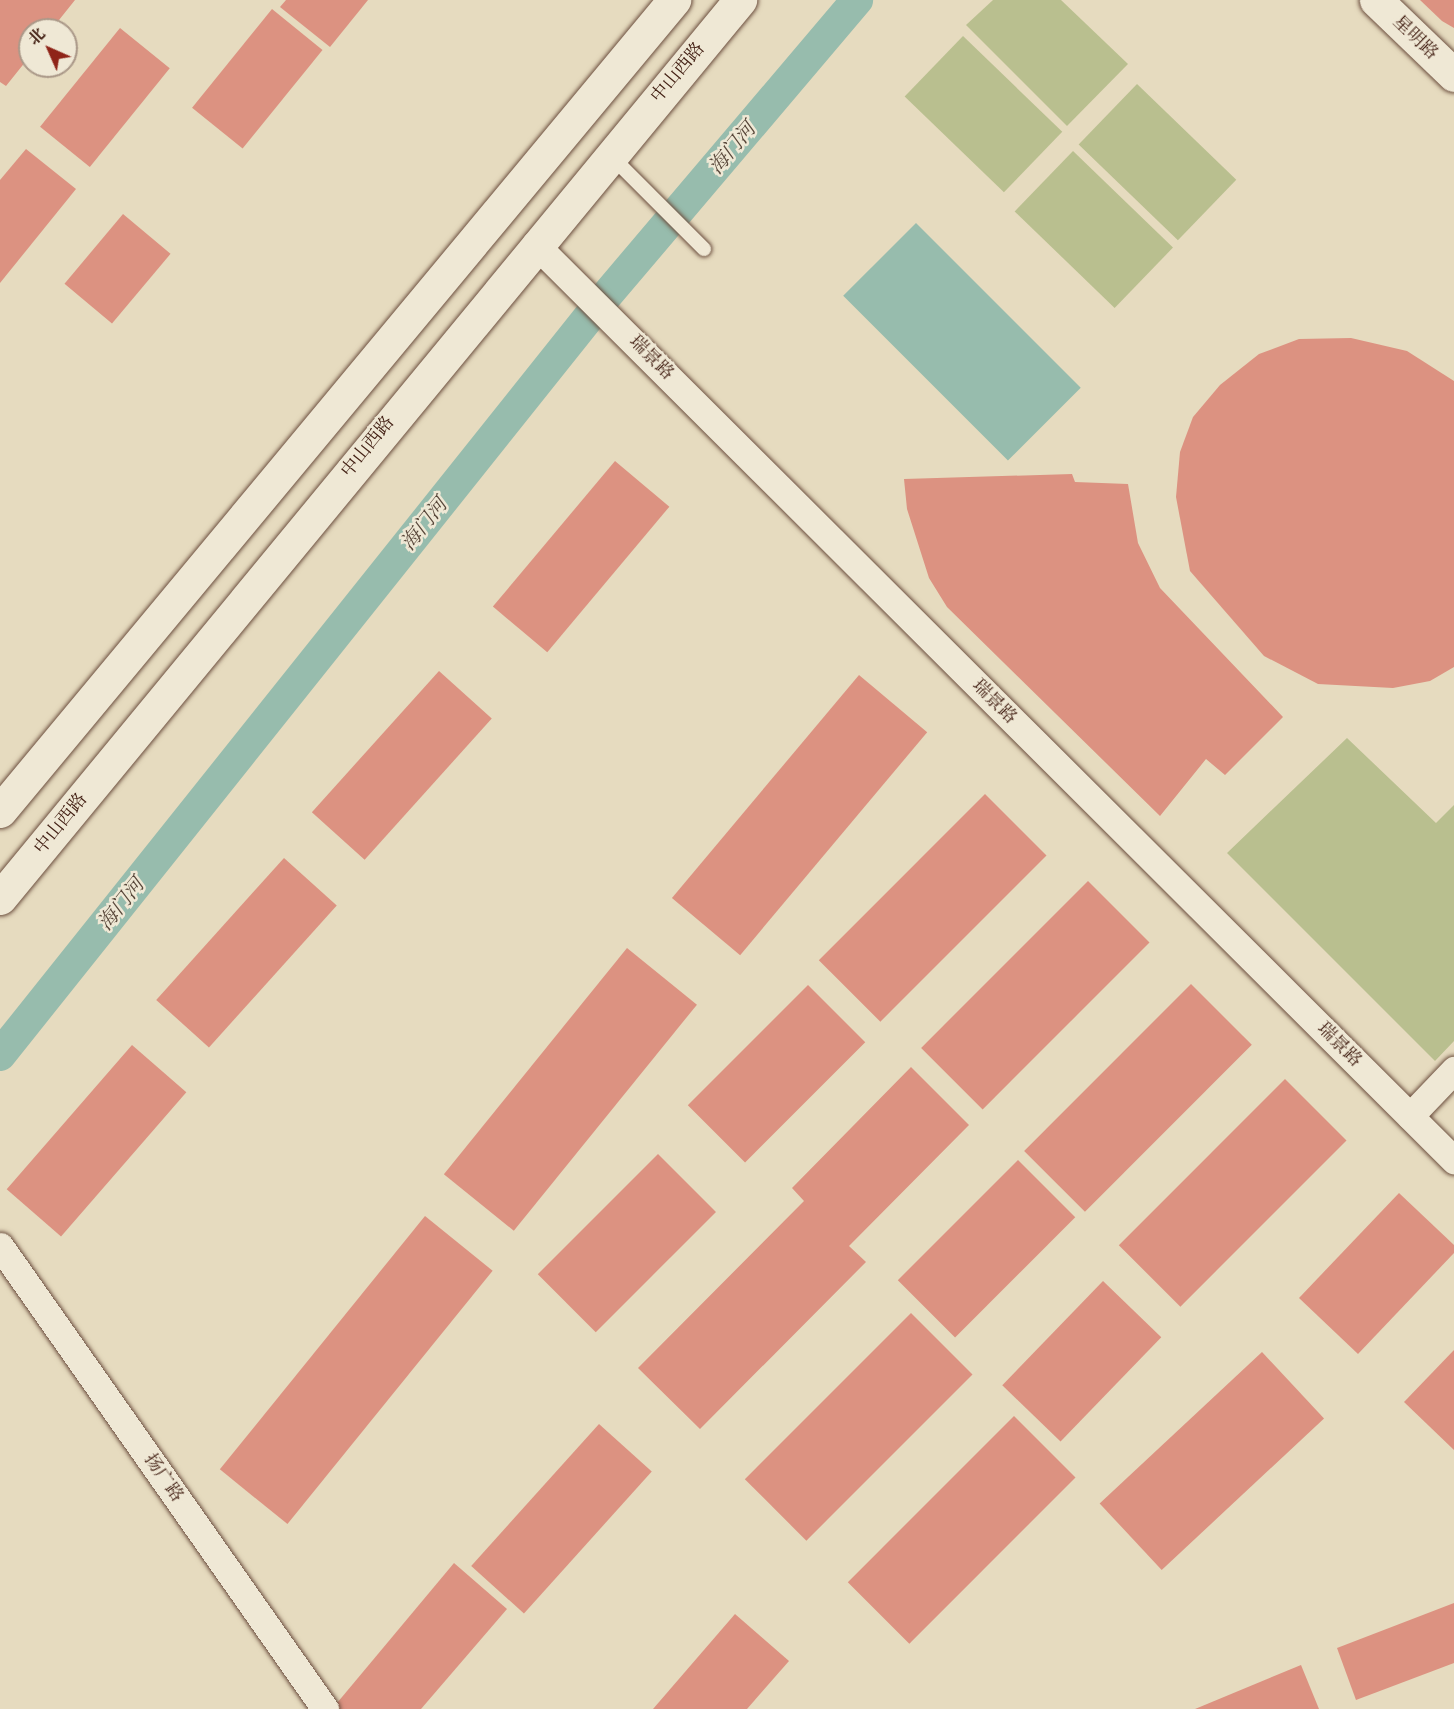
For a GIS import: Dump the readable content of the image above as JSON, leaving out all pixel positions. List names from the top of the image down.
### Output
{
  "streets": {
    "main road": ["星明路", "中山西路"],
    "street": ["瑞景路", "扬广路"]
  },
  "crossings": [
    ["中山西路", "瑞景路"]
  ],
  "water": ["海门河"],
  "north": "top left"
}
